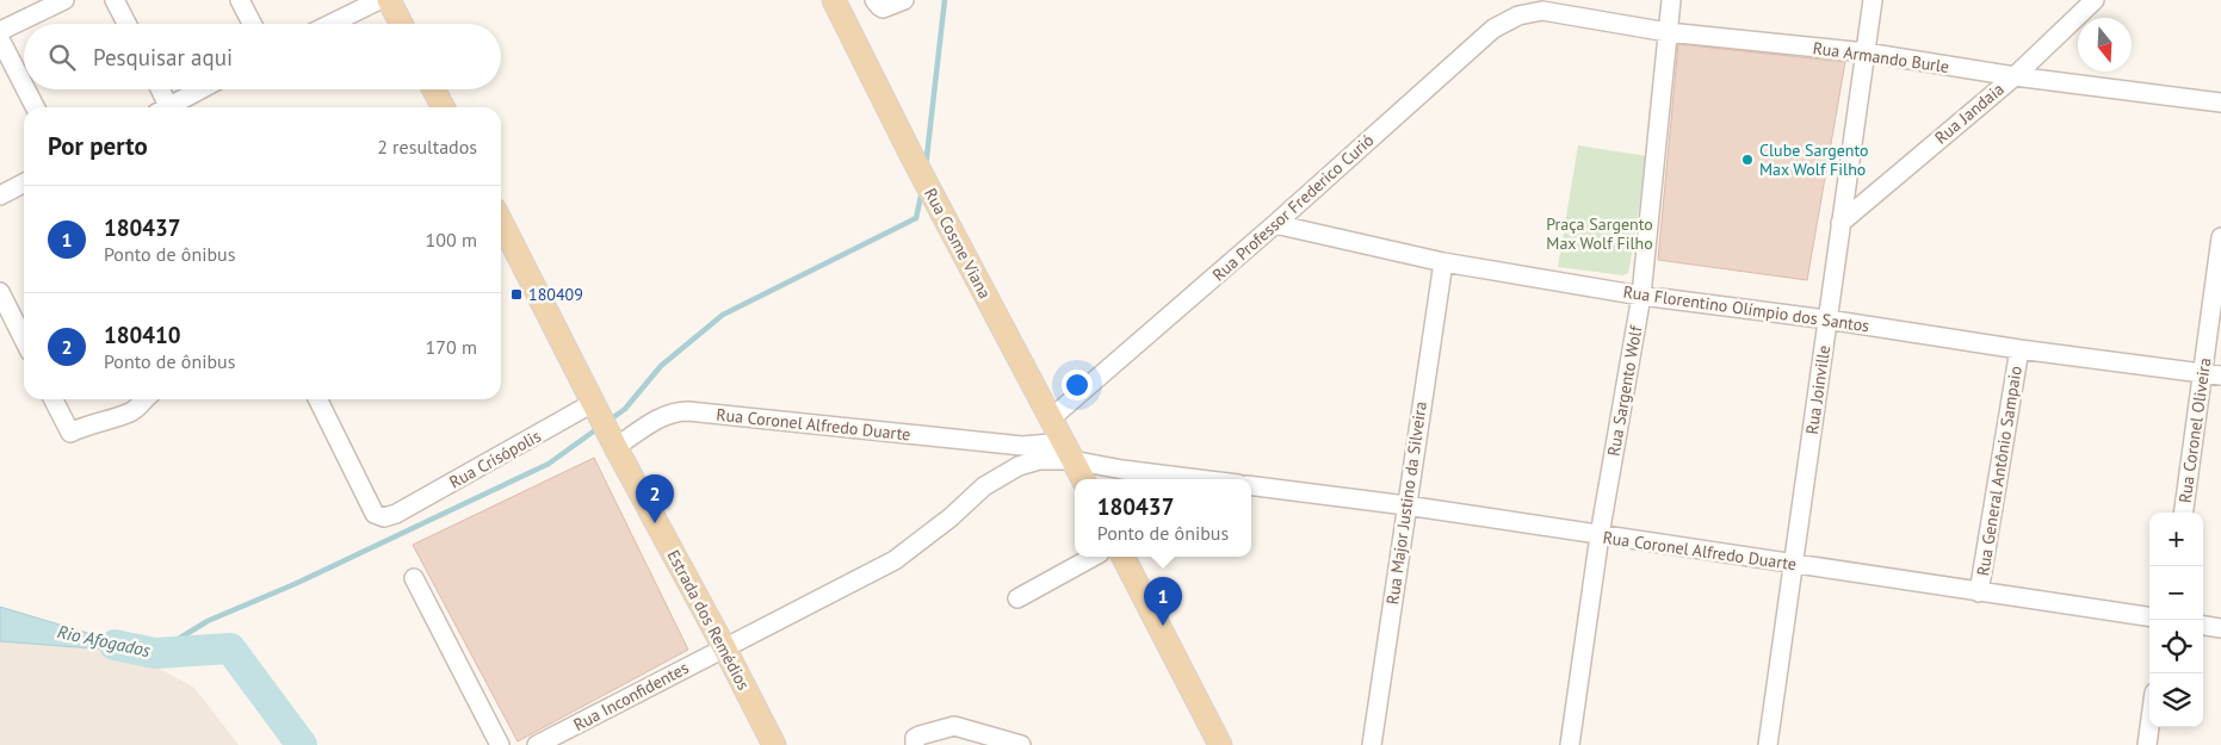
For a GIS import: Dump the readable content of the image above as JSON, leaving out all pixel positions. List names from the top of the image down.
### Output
{
  "streets": {
    "main road": ["Rua Cosme Viana", "Estrada dos Remédios"],
    "street": [
      "Rua Armando Burle",
      "Rua Jandaia",
      "Rua Professor Frederico Curió",
      "Rua Florentino Olímpio dos Santos",
      "Rua Joinville",
      "Rua Sargento Wolf",
      "Rua Coronel Alfredo Duarte",
      "Rua Coronel Oliveira",
      "Rua Crisópolis",
      "Rua General Antônio Sampaio",
      "Rua Major Justino da Silveira",
      "Rua Inconfidentes"
    ]
  },
  "crossings": [
    ["Rua Armando Burle", "Rua Jandaia"],
    ["Rua Armando Burle", "Rua Professor Frederico Curió"],
    ["Rua Armando Burle", "Rua Joinville"],
    ["Rua Armando Burle", "Rua Sargento Wolf"],
    ["Rua Jandaia", "Rua Joinville"],
    ["Rua Professor Frederico Curió", "Rua Cosme Viana"],
    ["Rua Professor Frederico Curió", "Rua Florentino Olímpio dos Santos"],
    ["Rua Cosme Viana", "Rua Coronel Alfredo Duarte"],
    ["Rua Florentino Olímpio dos Santos", "Rua Joinville"],
    ["Rua Florentino Olímpio dos Santos", "Rua Sargento Wolf"],
    ["Rua Florentino Olímpio dos Santos", "Rua Coronel Oliveira"],
    ["Rua Florentino Olímpio dos Santos", "Rua General Antônio Sampaio"],
    ["Rua Florentino Olímpio dos Santos", "Rua Major Justino da Silveira"],
    ["Rua Joinville", "Rua Coronel Alfredo Duarte"],
    ["Rua Sargento Wolf", "Rua Coronel Alfredo Duarte"],
    ["Rua Coronel Alfredo Duarte", "Rua General Antônio Sampaio"],
    ["Rua Coronel Alfredo Duarte", "Rua Major Justino da Silveira"],
    ["Rua Coronel Alfredo Duarte", "Estrada dos Remédios"],
    ["Rua Crisópolis", "Estrada dos Remédios"],
    ["Estrada dos Remédios", "Rua Inconfidentes"]
  ],
  "water": ["Rio Afogados"],
  "parks": ["Praça Sargento Max Wolf Filho"],
  "places": {
    "other": ["Clube Sargento Max Wolf Filho"],
    "transit": ["180409"]
  },
  "north": "bottom",
  "page": {
    "search": "Pesquisar aqui",
    "heading": ["Por perto", "2 resultados"],
    "list": [
      {
        "mark": "1",
        "name": "180437",
        "note": "Ponto de ônibus",
        "value": "100 m"
      },
      {
        "mark": "2",
        "name": "180410",
        "note": "Ponto de ônibus",
        "value": "170 m"
      }
    ],
    "pins": ["2", "1"],
    "popup": ["180437", "Ponto de ônibus"],
    "map_buttons": ["+", "−"]
  }
}
